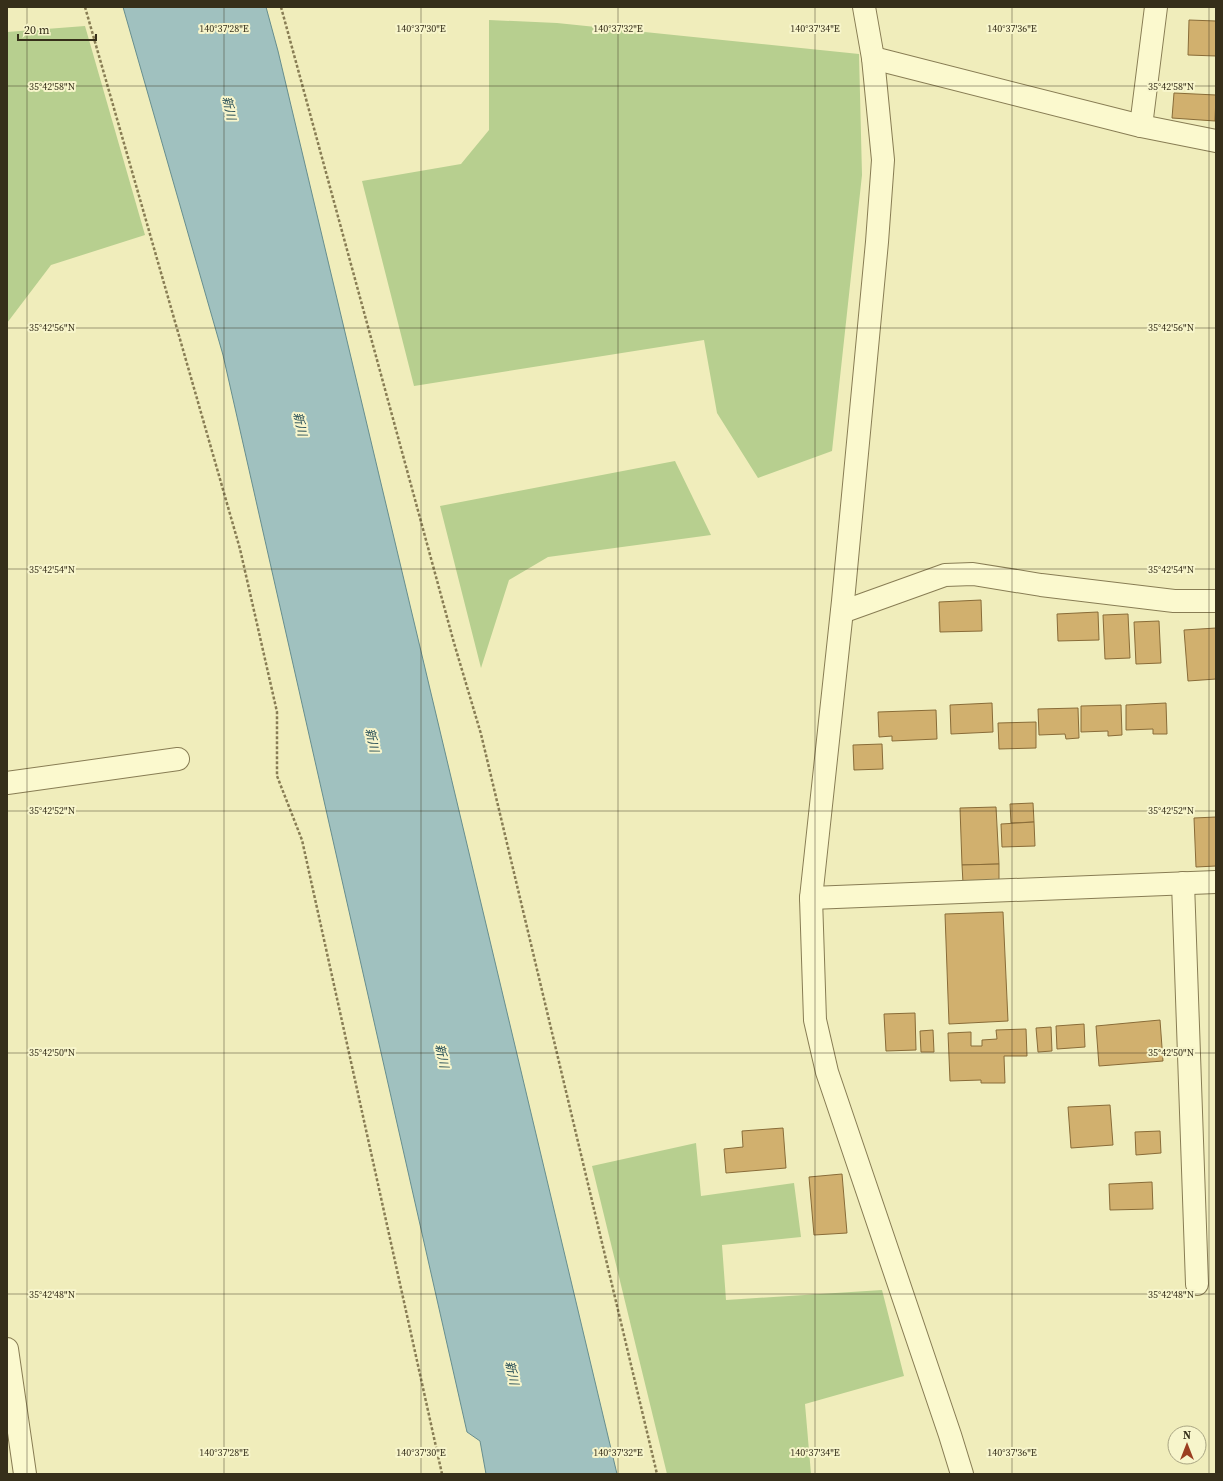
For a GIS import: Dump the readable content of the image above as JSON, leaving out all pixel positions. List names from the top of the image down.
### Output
{
  "water": ["新川"],
  "scale_bar": "20 m",
  "north": "top",
  "coordinates": [
    "140°37'28\"E",
    "140°37'30\"E",
    "140°37'32\"E",
    "140°37'34\"E",
    "140°37'36\"E",
    "35°42'58\"N",
    "35°42'56\"N",
    "35°42'54\"N",
    "35°42'52\"N",
    "35°42'50\"N",
    "35°42'48\"N"
  ]
}
